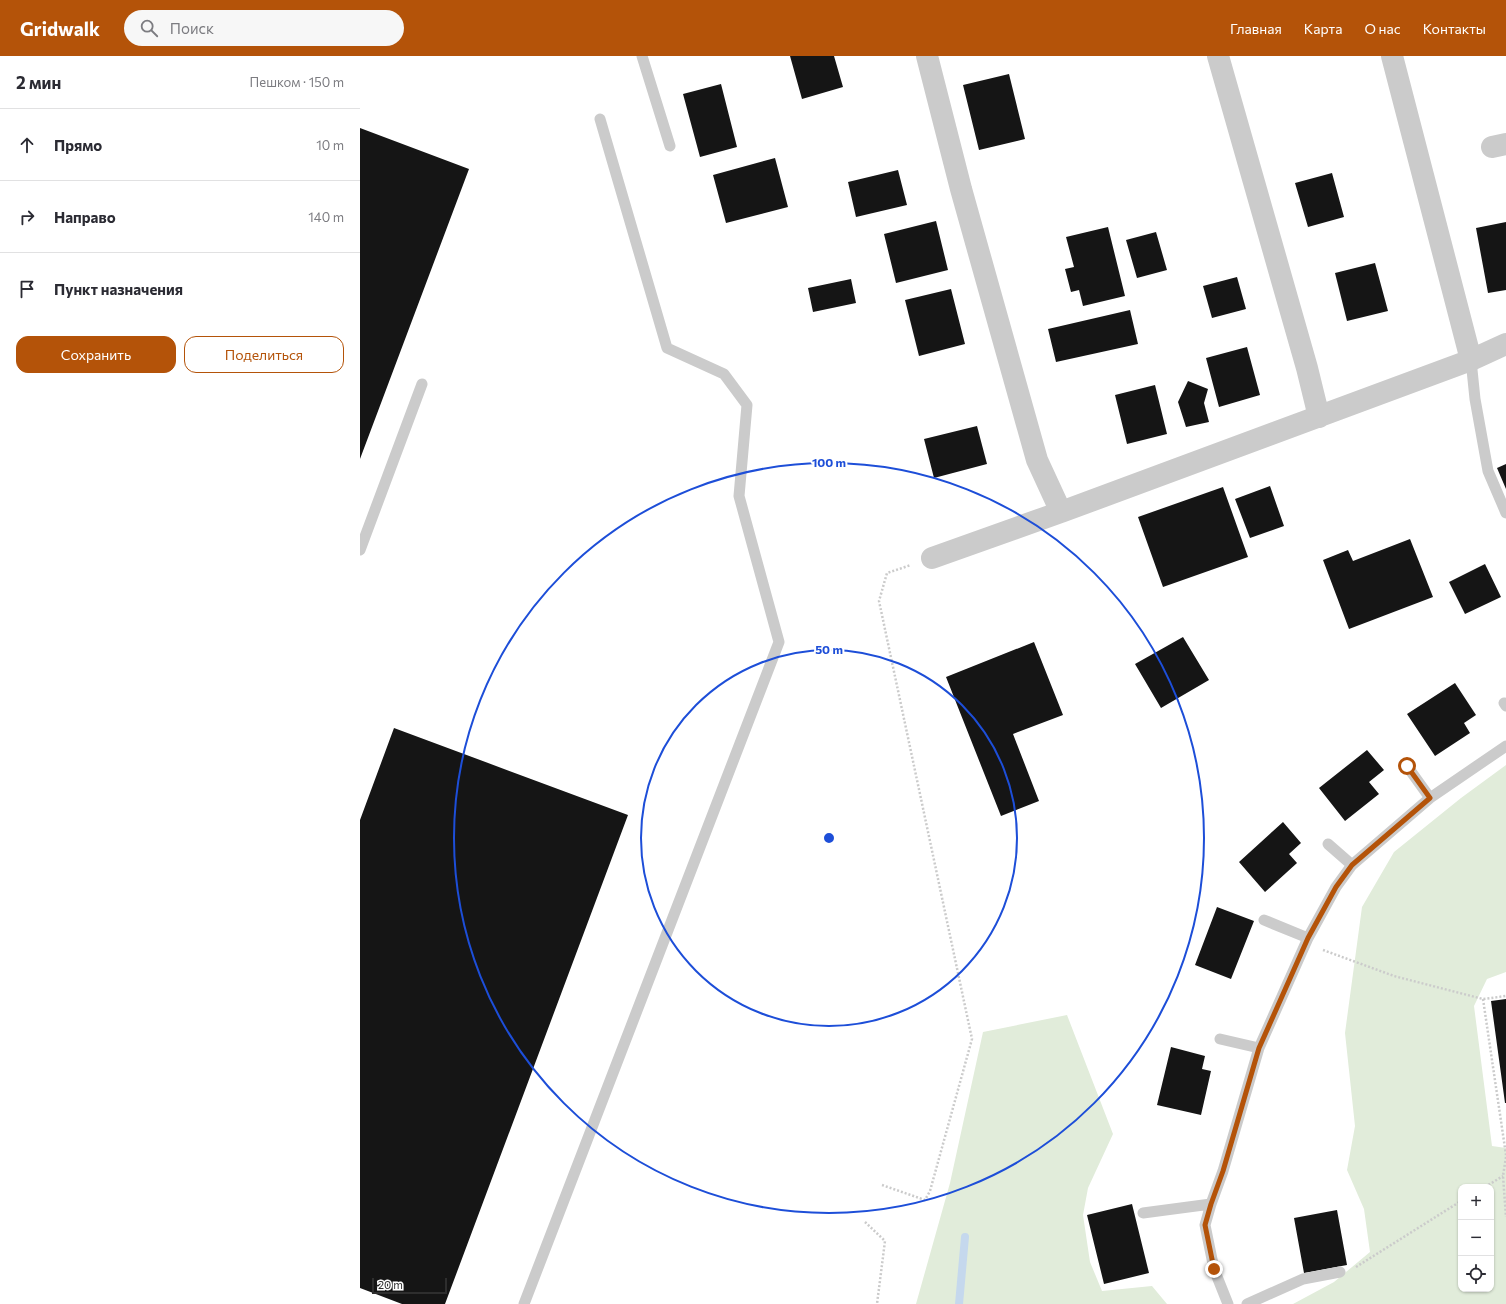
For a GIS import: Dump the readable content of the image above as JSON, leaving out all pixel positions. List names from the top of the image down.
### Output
{
  "scale_bar": "20 m",
  "page": {
    "header": "Gridwalk",
    "search": "Поиск",
    "nav": [
      "Главная",
      "Карта",
      "О нас",
      "Контакты"
    ],
    "heading": ["2 мин", "Пешком · 150 m"],
    "list": [
      ["Прямо", "10 m"],
      ["Направо", "140 m"],
      "Пункт назначения"
    ],
    "buttons": ["Сохранить", "Поделиться"],
    "map_buttons": ["+", "−"],
    "scale": "20 m"
  },
  "rings": ["100 m", "50 m"]
}
